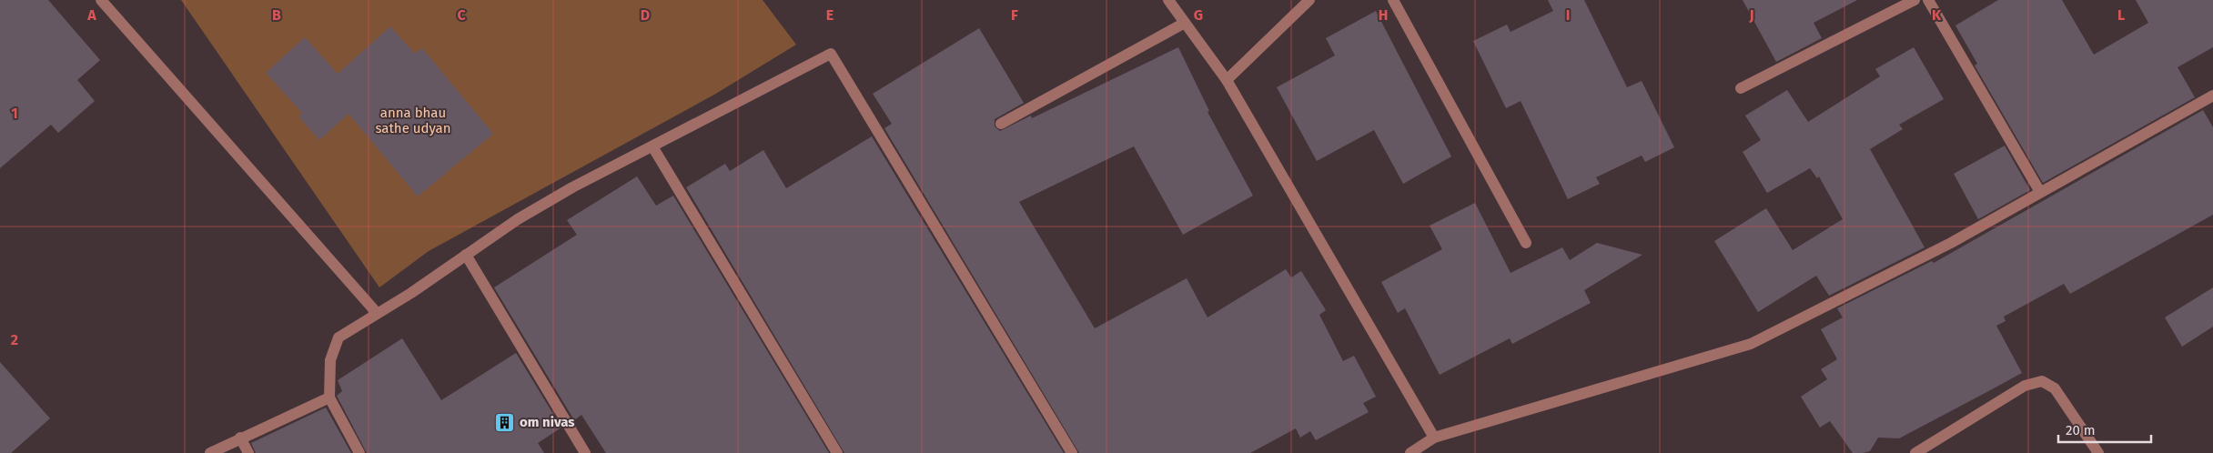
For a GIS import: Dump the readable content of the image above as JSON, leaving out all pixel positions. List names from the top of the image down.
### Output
{
  "parks": ["anna bhau sathe udyan"],
  "places": {
    "building": ["om nivas"]
  },
  "scale_bar": "20 m",
  "grid": {
    "columns": [
      "A",
      "B",
      "C",
      "D",
      "E",
      "F",
      "G",
      "H",
      "I",
      "J",
      "K",
      "L"
    ],
    "rows": ["1", "2"]
  }
}
